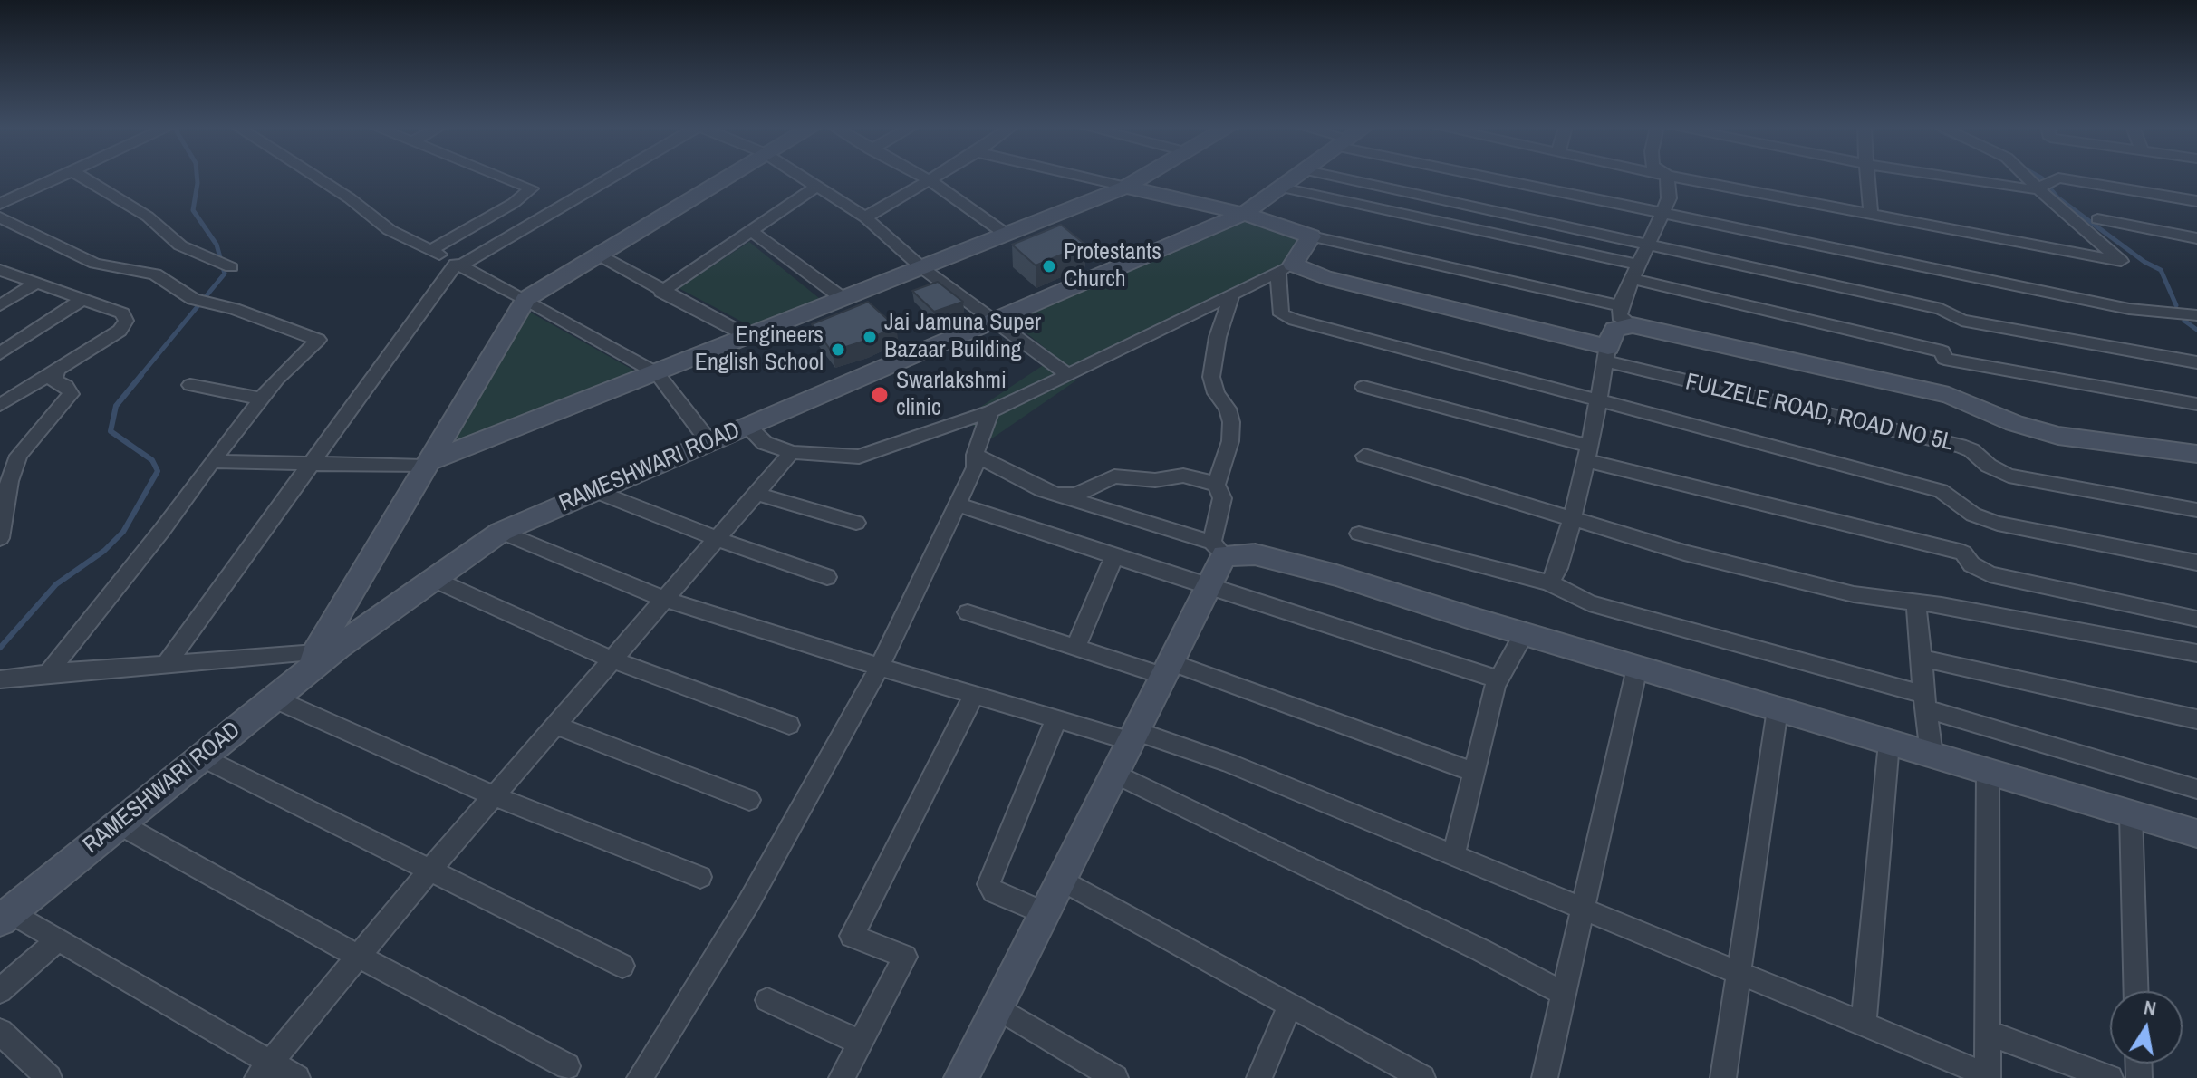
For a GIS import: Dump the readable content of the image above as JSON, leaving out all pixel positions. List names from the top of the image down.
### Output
{
  "streets": {
    "street": ["FULZELE ROAD, ROAD NO 5L", "RAMESHWARI ROAD"]
  },
  "places": [
    "Protestants Church",
    "Jai Jamuna Super Bazaar Building",
    "Engineers English School",
    "Swarlakshmi clinic"
  ],
  "north": "top"
}
